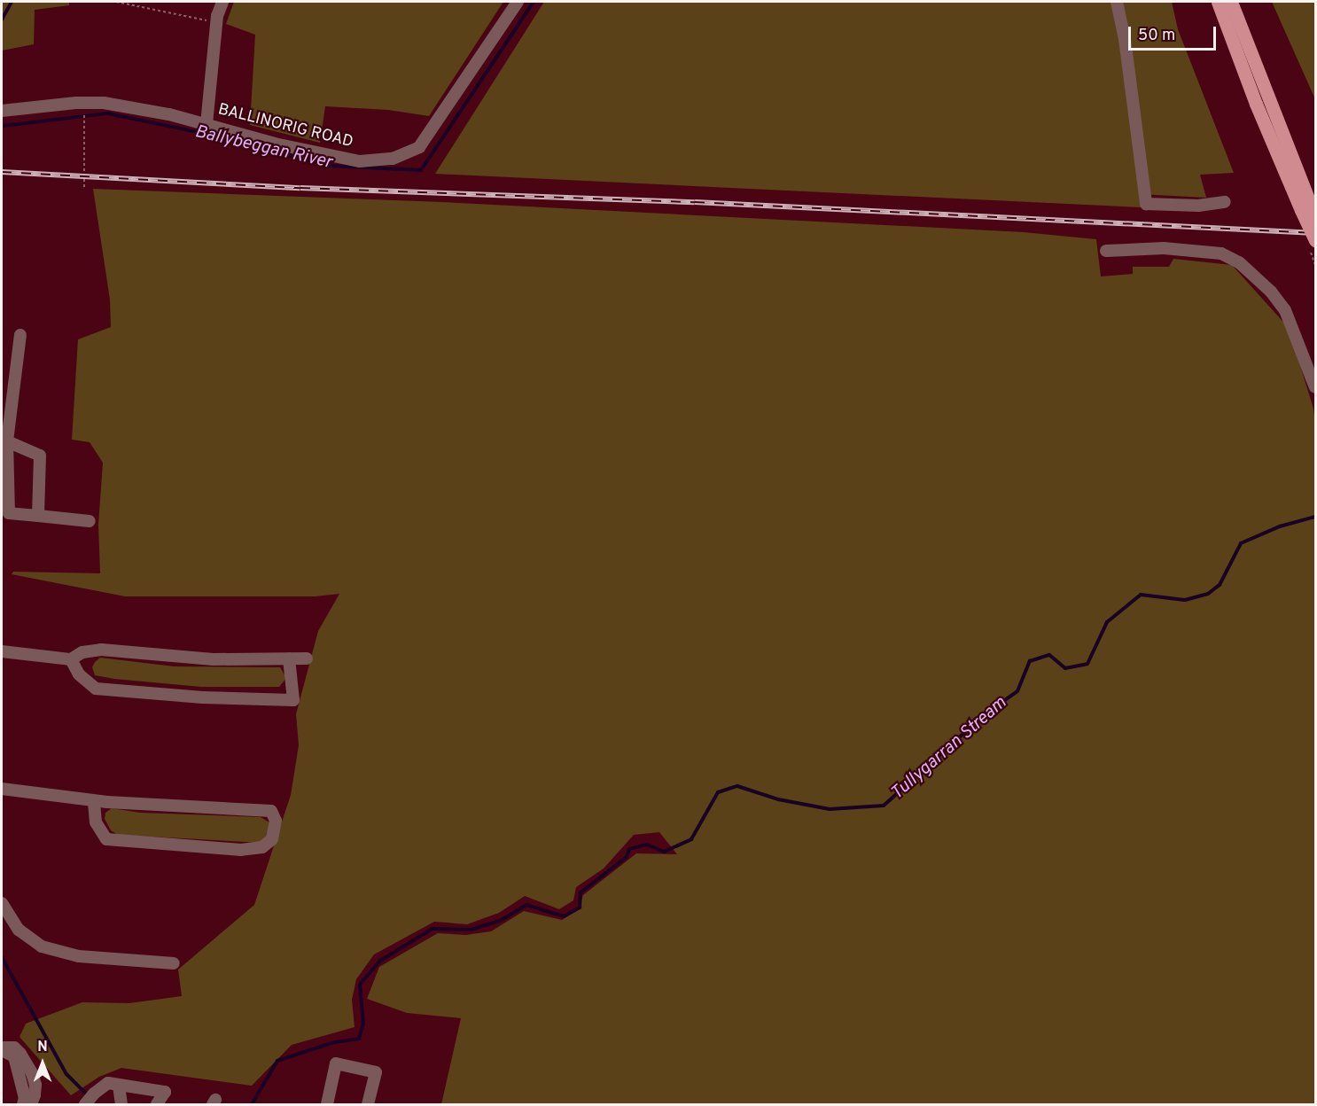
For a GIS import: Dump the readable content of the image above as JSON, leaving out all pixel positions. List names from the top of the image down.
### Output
{
  "streets": {
    "street": ["BALLINORIG ROAD"]
  },
  "water": ["Ballybeggan River", "Tullygarran Stream"],
  "scale_bar": "50 m",
  "north": "top"
}
